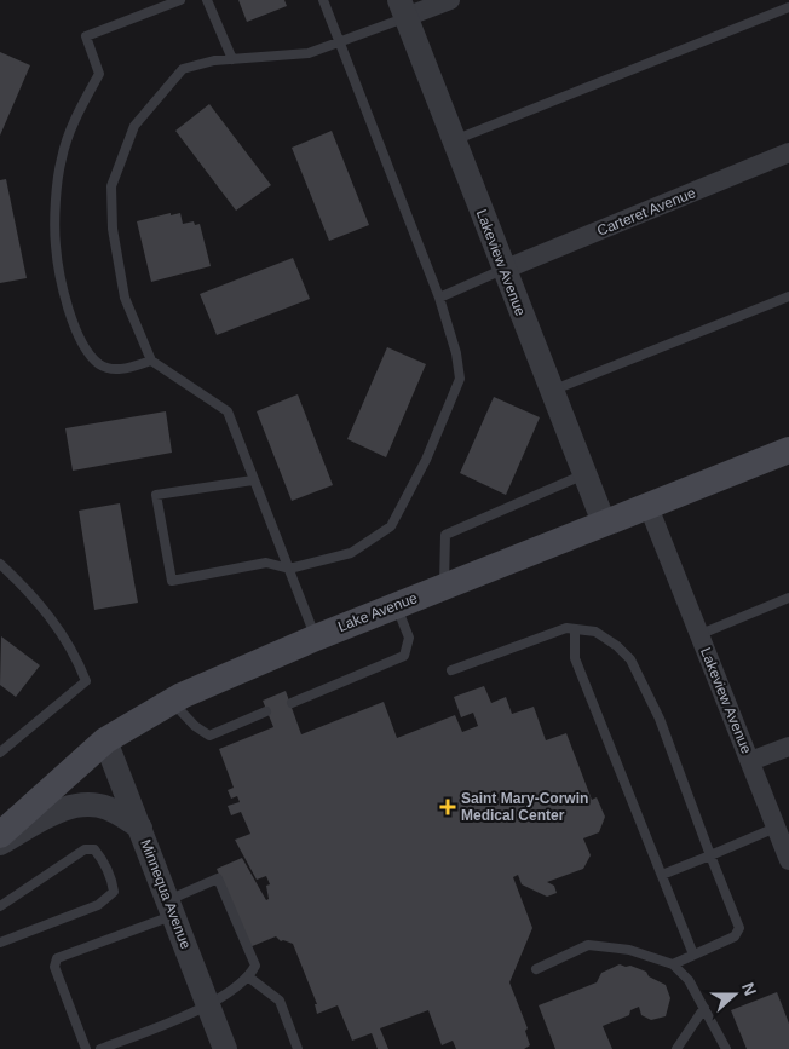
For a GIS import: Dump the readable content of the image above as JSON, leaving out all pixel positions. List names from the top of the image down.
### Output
{
  "streets": {
    "main road": ["Lake Avenue"],
    "street": ["Carteret Avenue", "Lakeview Avenue", "Minnequa Avenue"]
  },
  "crossings": [
    ["Carteret Avenue", "Lakeview Avenue"],
    ["Lakeview Avenue", "Lake Avenue"],
    ["Lake Avenue", "Minnequa Avenue"]
  ],
  "places": {
    "health": ["Saint Mary-Corwin Medical Center"]
  },
  "north": "right"
}
